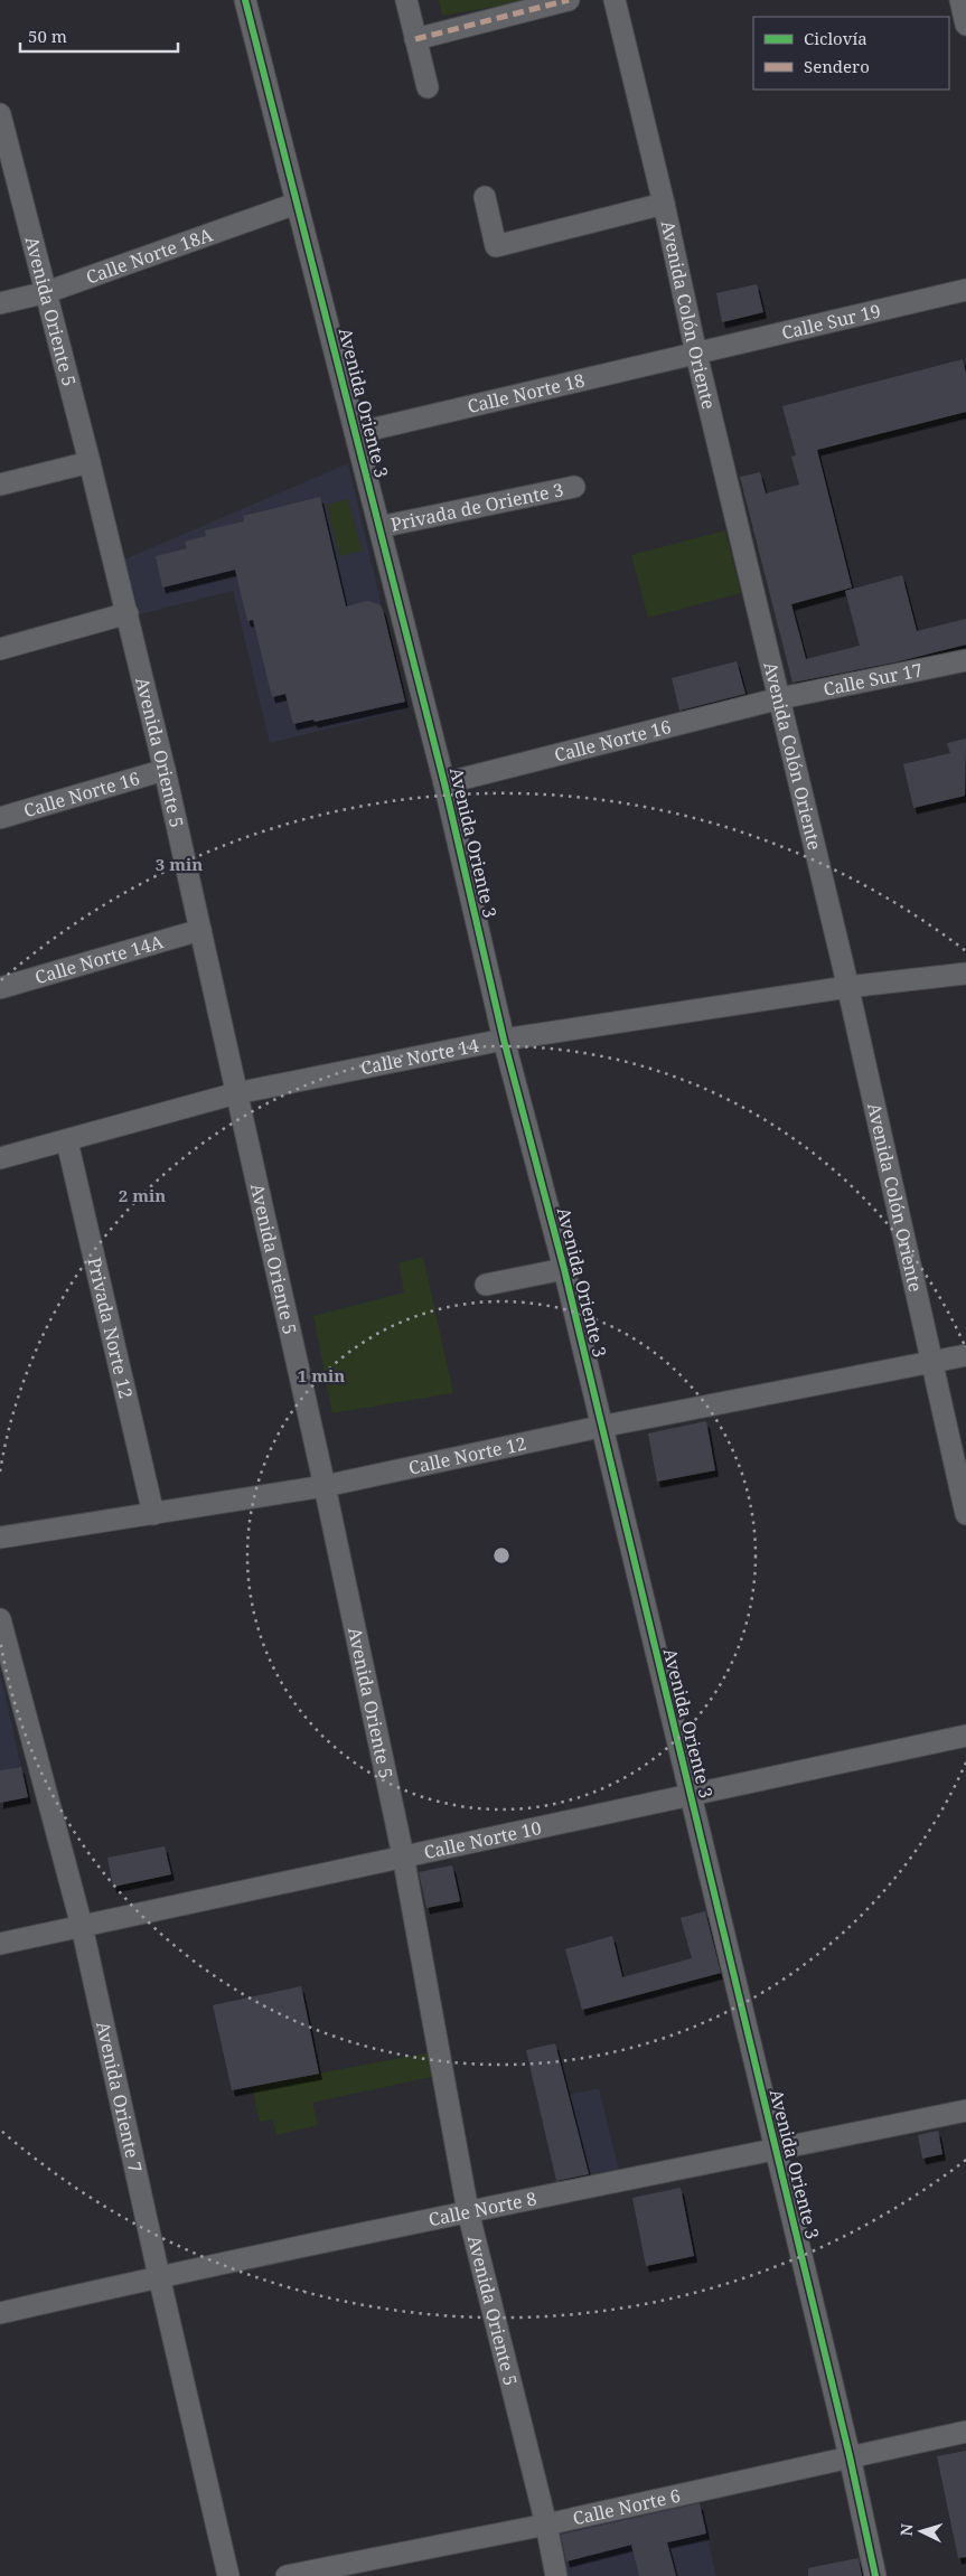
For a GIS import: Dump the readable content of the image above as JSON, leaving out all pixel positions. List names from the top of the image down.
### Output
{
  "streets": {
    "street": [
      "Calle Norte 18A",
      "Avenida Oriente 5",
      "Avenida Colón Oriente",
      "Calle Sur 19",
      "Calle Norte 18",
      "Avenida Oriente 3",
      "Privada de Oriente 3",
      "Calle Sur 17",
      "Calle Norte 16",
      "Calle Norte 14A",
      "Calle Norte 14",
      "Privada Norte 12",
      "Calle Norte 12",
      "Calle Norte 10",
      "Avenida Oriente 7",
      "Calle Norte 8",
      "Calle Norte 6"
    ]
  },
  "crossings": [
    ["Calle Norte 18A", "Avenida Oriente 5"],
    ["Calle Norte 18A", "Avenida Oriente 3"],
    ["Avenida Oriente 5", "Calle Norte 16"],
    ["Avenida Oriente 5", "Calle Norte 14A"],
    ["Avenida Oriente 5", "Calle Norte 14"],
    ["Avenida Oriente 5", "Calle Norte 12"],
    ["Avenida Oriente 5", "Calle Norte 10"],
    ["Avenida Oriente 5", "Calle Norte 8"],
    ["Avenida Oriente 5", "Calle Norte 6"],
    ["Avenida Colón Oriente", "Calle Sur 19"],
    ["Avenida Colón Oriente", "Calle Norte 18"],
    ["Avenida Colón Oriente", "Calle Sur 17"],
    ["Avenida Colón Oriente", "Calle Norte 16"],
    ["Avenida Colón Oriente", "Calle Norte 14"],
    ["Avenida Colón Oriente", "Calle Norte 12"],
    ["Calle Sur 19", "Calle Norte 18"],
    ["Calle Norte 18", "Avenida Oriente 3"],
    ["Avenida Oriente 3", "Privada de Oriente 3"],
    ["Avenida Oriente 3", "Calle Norte 16"],
    ["Avenida Oriente 3", "Calle Norte 14"],
    ["Avenida Oriente 3", "Calle Norte 12"],
    ["Avenida Oriente 3", "Calle Norte 10"],
    ["Avenida Oriente 3", "Calle Norte 8"],
    ["Avenida Oriente 3", "Calle Norte 6"],
    ["Calle Sur 17", "Calle Norte 16"],
    ["Calle Norte 14", "Privada Norte 12"],
    ["Privada Norte 12", "Calle Norte 12"],
    ["Calle Norte 10", "Avenida Oriente 7"],
    ["Avenida Oriente 7", "Calle Norte 8"]
  ],
  "legend": ["Ciclovía", "Sendero"],
  "scale_bar": "50 m",
  "north": "left",
  "rings": ["3 min", "2 min", "1 min"]
}
